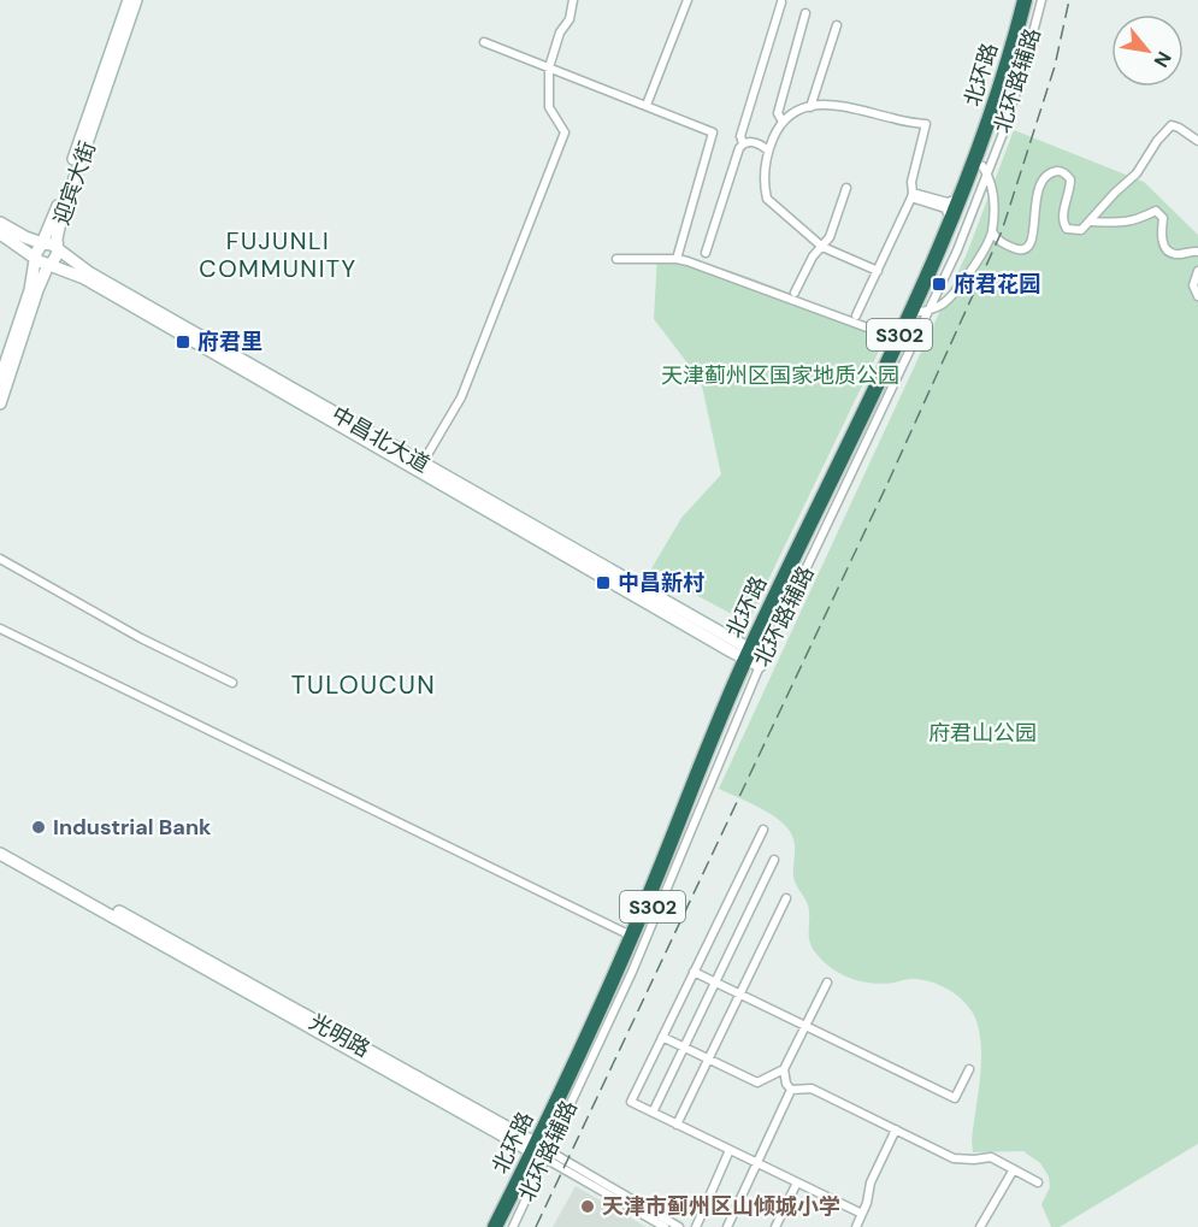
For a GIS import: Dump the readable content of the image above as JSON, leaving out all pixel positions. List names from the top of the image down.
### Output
{
  "streets": {
    "highway": ["北环路", "S302"],
    "main road": ["迎宾大街", "中昌北大道", "光明路"],
    "street": ["北环路辅路"]
  },
  "crossings": [
    ["北环路", "北环路辅路"],
    ["北环路", "中昌北大道"],
    ["北环路", "光明路"],
    ["北环路辅路", "光明路"],
    ["迎宾大街", "中昌北大道"]
  ],
  "districts": ["FUJUNLI COMMUNITY", "TULOUCUN"],
  "parks": ["天津蓟州区国家地质公园", "府君山公园"],
  "places": {
    "transit": ["府君花园", "府君里", "中昌新村"],
    "other": ["Industrial Bank", "天津市蓟州区山倾城小学"]
  },
  "north": "bottom right"
}
